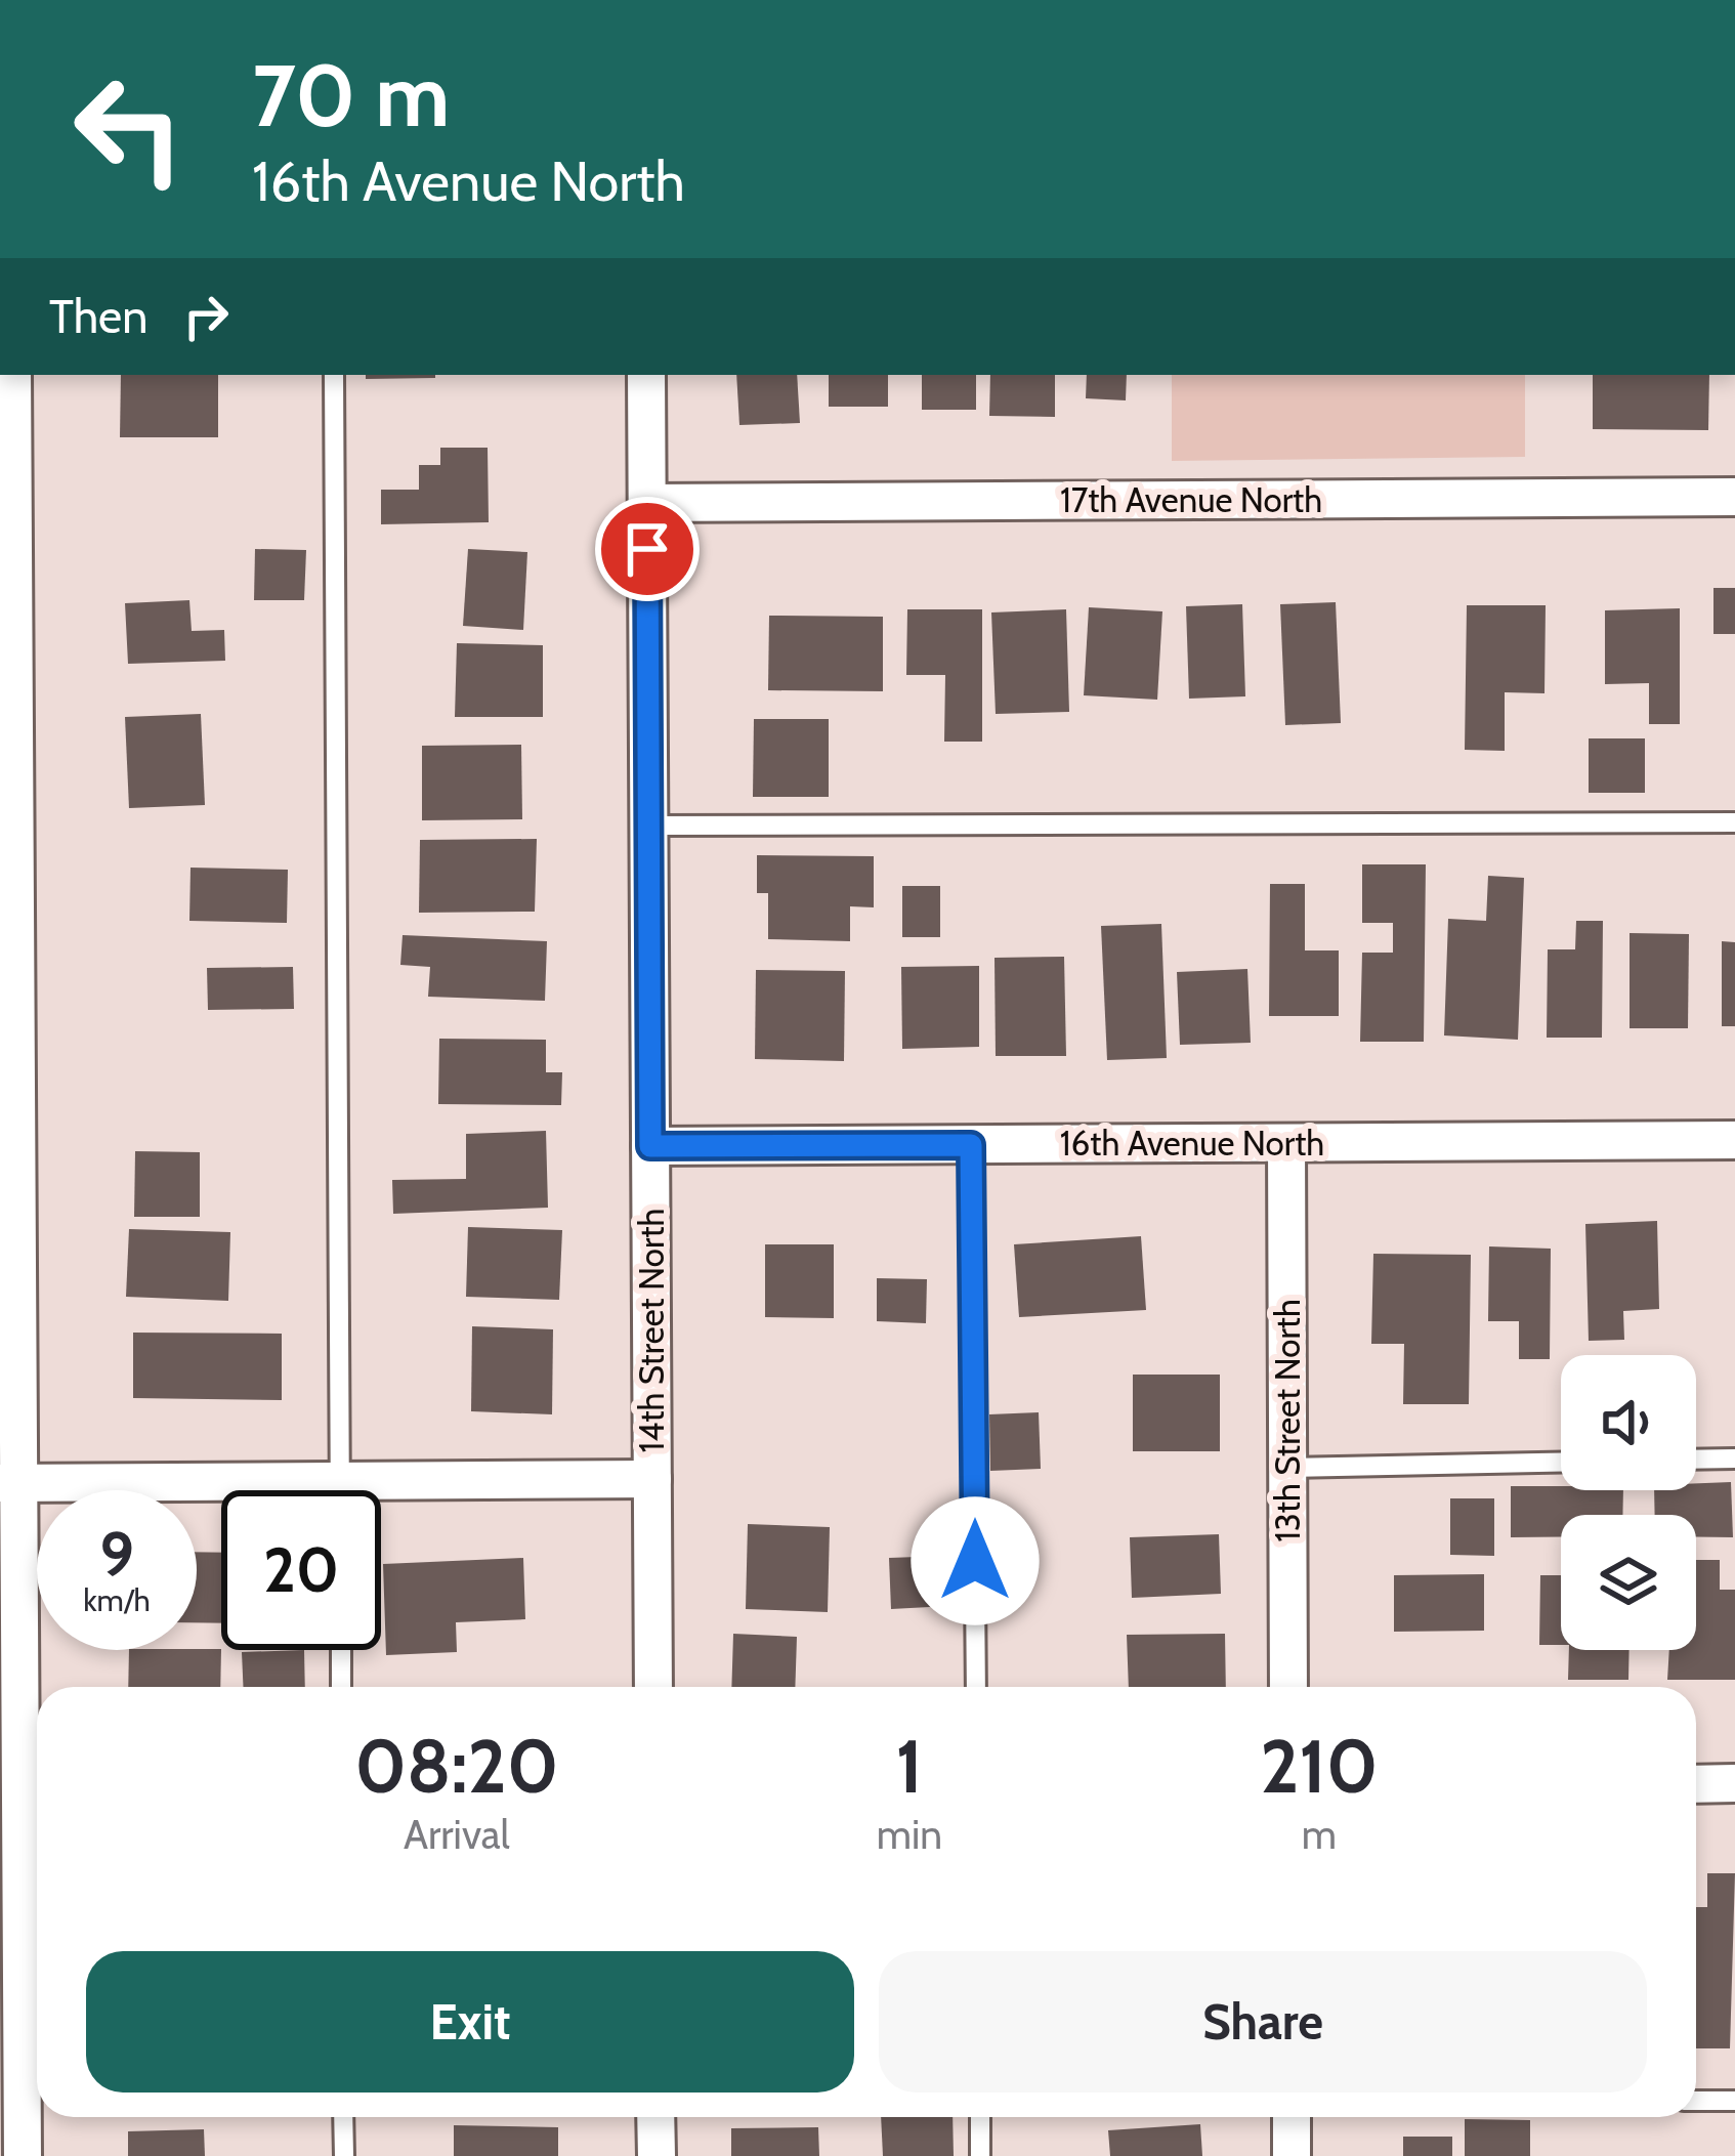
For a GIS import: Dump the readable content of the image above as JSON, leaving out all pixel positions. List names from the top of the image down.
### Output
{
  "streets": {
    "street": [
      "17th Avenue North",
      "16th Avenue North",
      "14th Street North",
      "13th Street North"
    ]
  },
  "crossings": [
    ["17th Avenue North", "14th Street North"],
    ["16th Avenue North", "14th Street North"],
    ["16th Avenue North", "13th Street North"]
  ],
  "page": {
    "turn": ["70 m", "16th Avenue North"],
    "then": "Then",
    "speed": "9 km/h",
    "limit": "20",
    "eta": [
      "08:20",
      "Arrival",
      "1",
      "min",
      "210",
      "m"
    ],
    "buttons": ["Exit", "Share"]
  }
}
